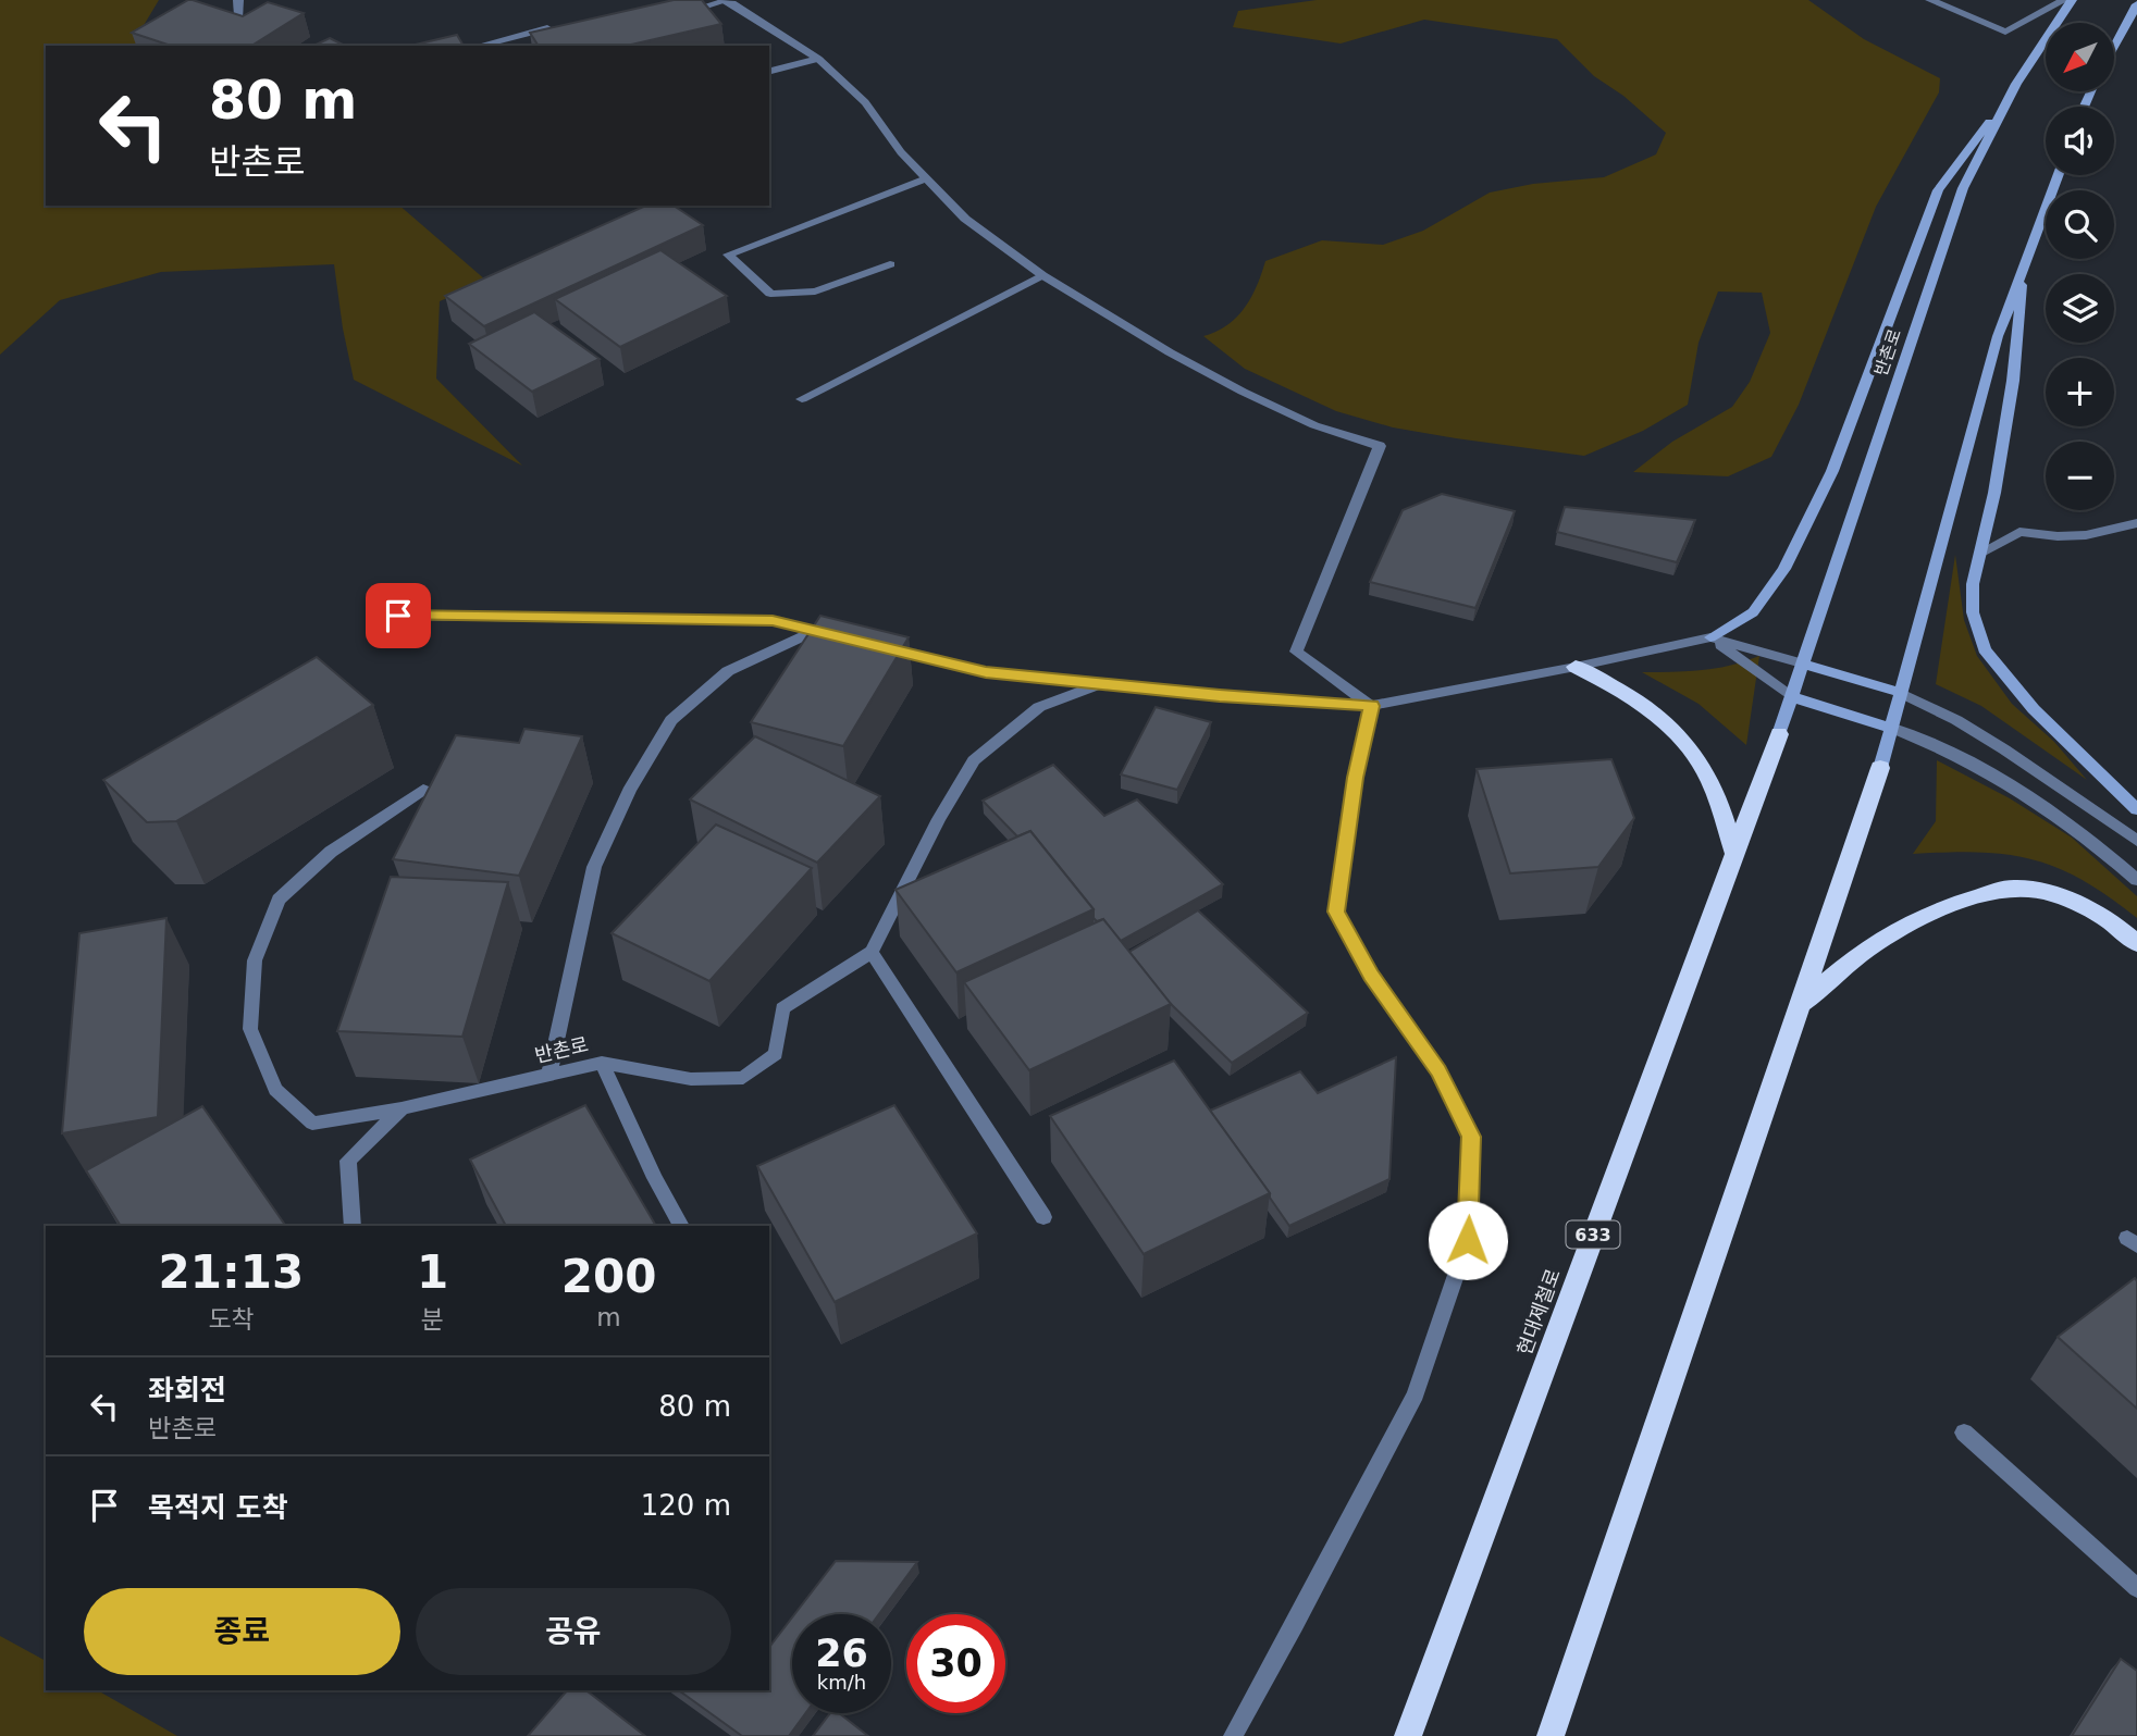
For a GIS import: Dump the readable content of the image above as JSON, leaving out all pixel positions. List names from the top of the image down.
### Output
{
  "streets": {
    "highway": ["633", "현대제철로"],
    "main road": ["반촌로"]
  },
  "crossings": [
    ["반촌로", "현대제철로"]
  ],
  "north": "bottom left",
  "page": {
    "map_buttons": ["+", "−"],
    "turn": ["80 m", "반촌로"],
    "eta": [
      "21:13",
      "도착",
      "1",
      "분",
      "200",
      "m"
    ],
    "list": [
      {
        "name": "좌회전",
        "note": "반촌로",
        "value": "80 m"
      },
      {
        "name": "목적지 도착",
        "value": "120 m"
      }
    ],
    "buttons": ["종료", "공유"],
    "speed": "26 km/h",
    "limit": "30"
  }
}
